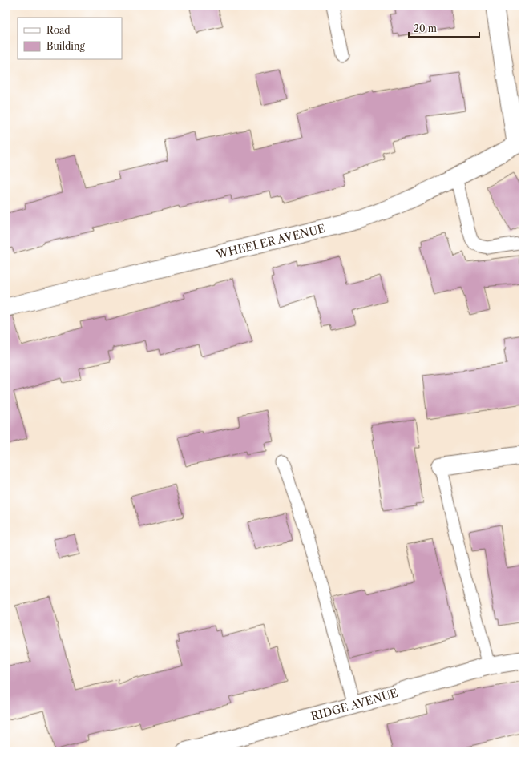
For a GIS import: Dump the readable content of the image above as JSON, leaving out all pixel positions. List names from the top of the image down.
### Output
{
  "streets": {
    "street": ["WHEELER AVENUE", "RIDGE AVENUE"]
  },
  "legend": ["Road", "Building"],
  "scale_bar": "20 m"
}
